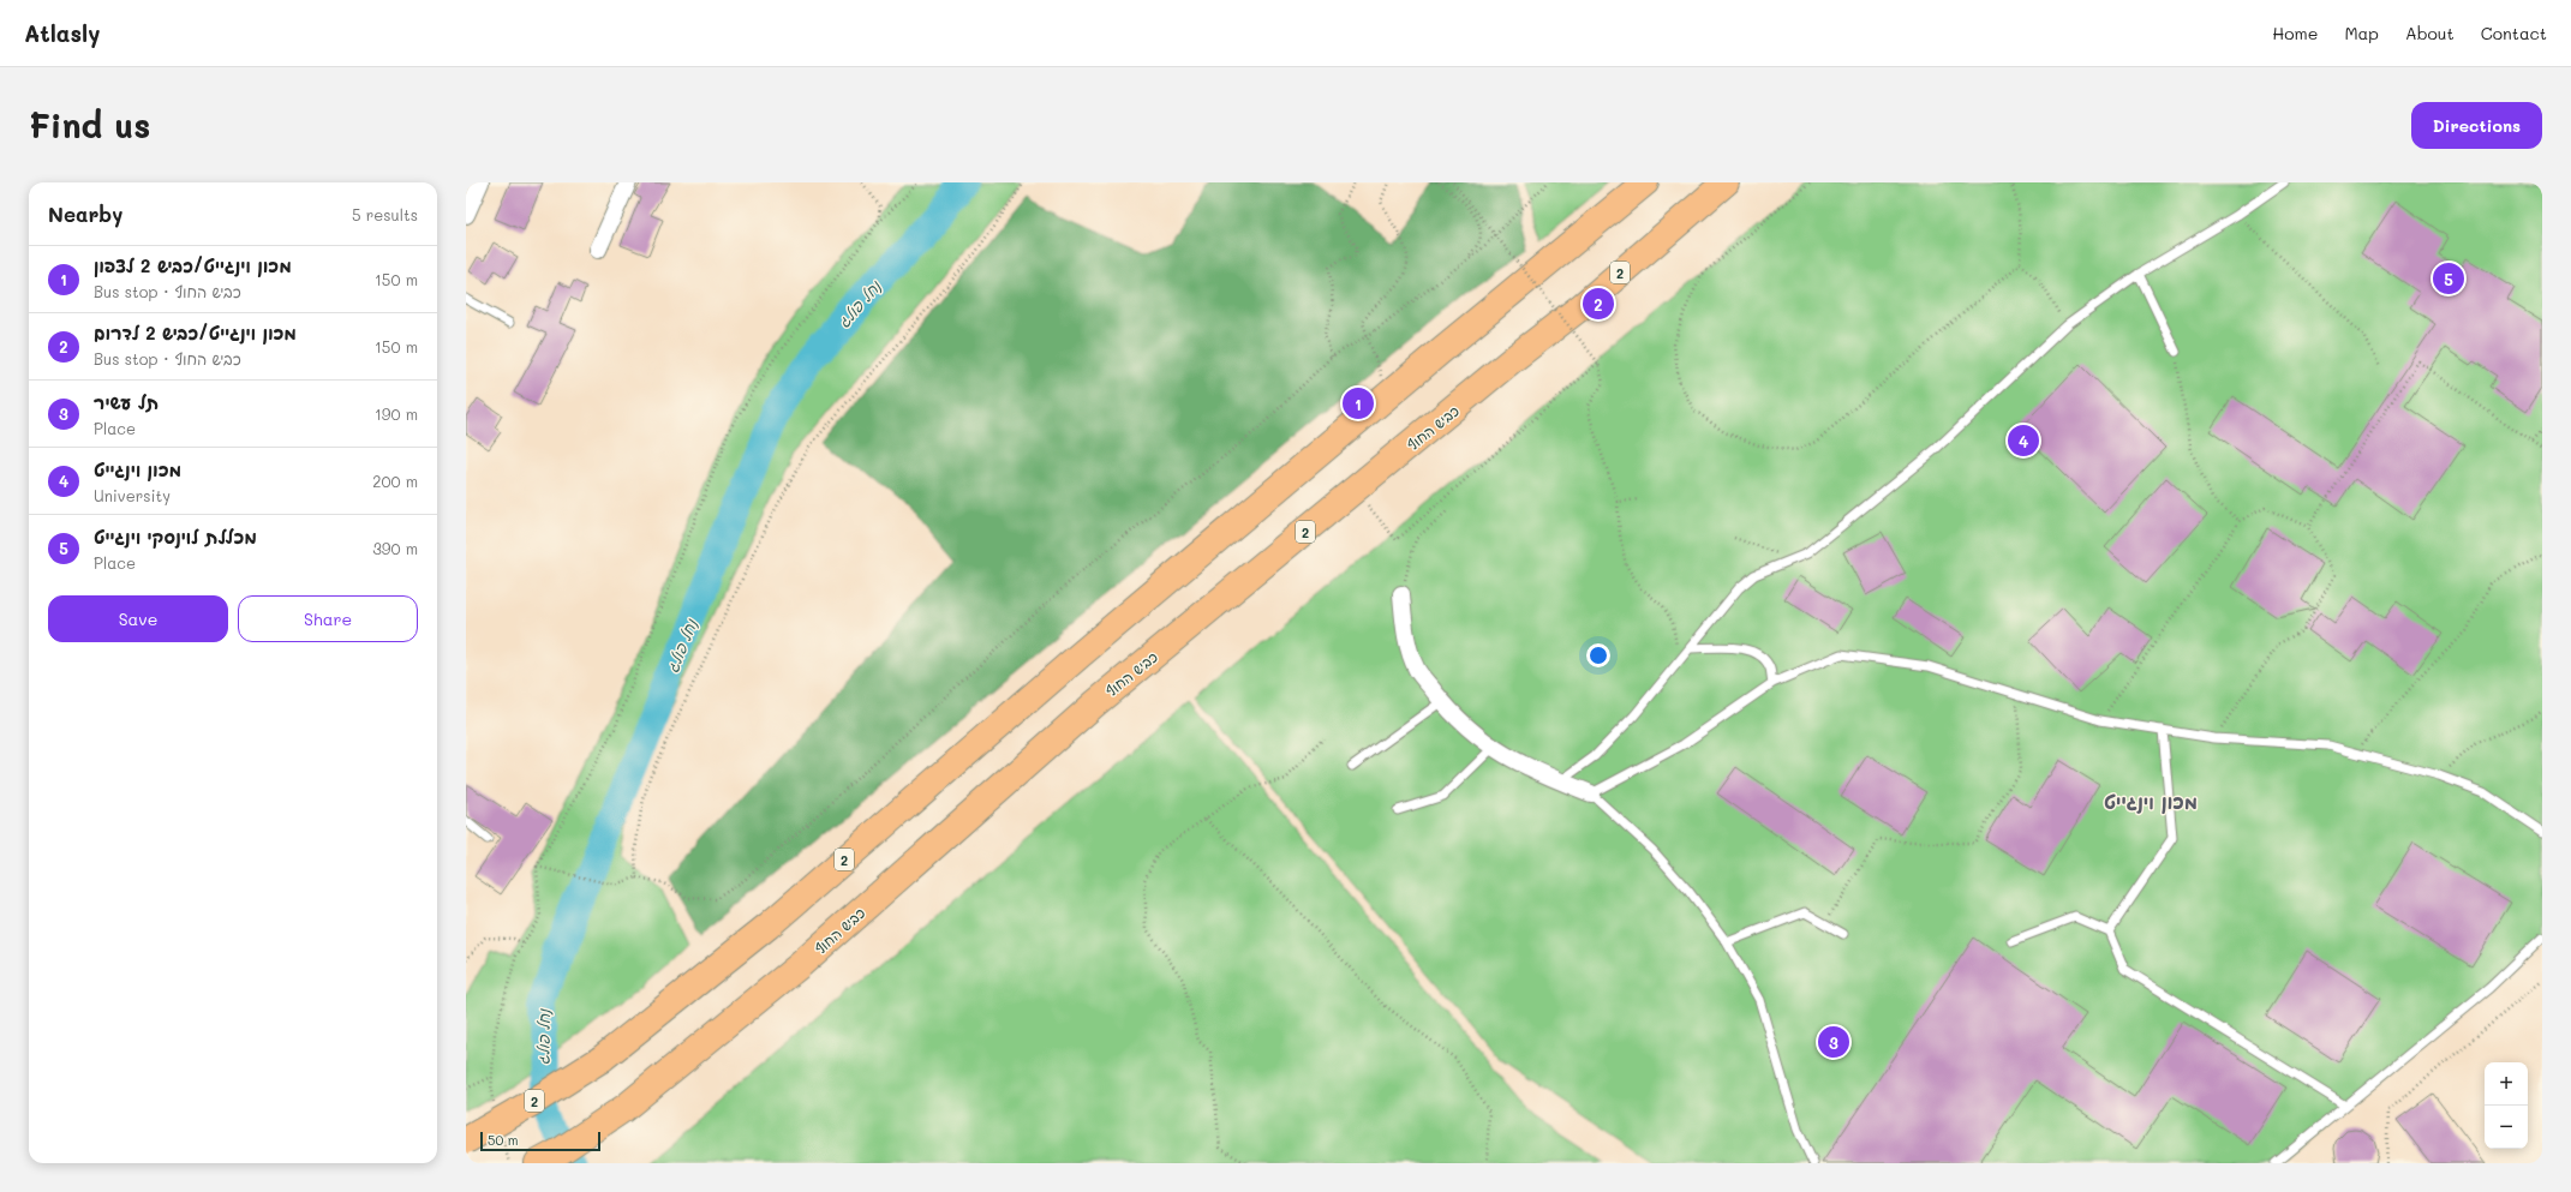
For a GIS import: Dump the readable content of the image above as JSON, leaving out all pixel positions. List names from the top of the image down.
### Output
{
  "streets": {
    "highway": ["2", "כביש החוף"]
  },
  "districts": ["מכון וינגייט"],
  "water": ["נחל פולג"],
  "scale_bar": "50 m",
  "page": {
    "header": "Atlasly",
    "nav": [
      "Home",
      "Map",
      "About",
      "Contact"
    ],
    "buttons": [
      "Directions",
      ["Save", "Share"]
    ],
    "title": "Find us",
    "heading": ["Nearby", "5 results"],
    "list": [
      {
        "mark": "1",
        "name": "מכון וינגייט/כביש 2 לצפון",
        "note": "Bus stop · כביש החוף",
        "value": "150 m"
      },
      {
        "mark": "2",
        "name": "מכון וינגייט/כביש 2 לדרום",
        "note": "Bus stop · כביש החוף",
        "value": "150 m"
      },
      {
        "mark": "3",
        "name": "תל עשיר",
        "note": "Place",
        "value": "190 m"
      },
      {
        "mark": "4",
        "name": "מכון וינגייט",
        "note": "University",
        "value": "200 m"
      },
      {
        "mark": "5",
        "name": "מכללת לוינסקי וינגייט",
        "note": "Place",
        "value": "390 m"
      }
    ],
    "pins": [
      "5",
      "2",
      "1",
      "4",
      "3"
    ],
    "map_buttons": ["+", "−"],
    "scale": "50 m"
  }
}
